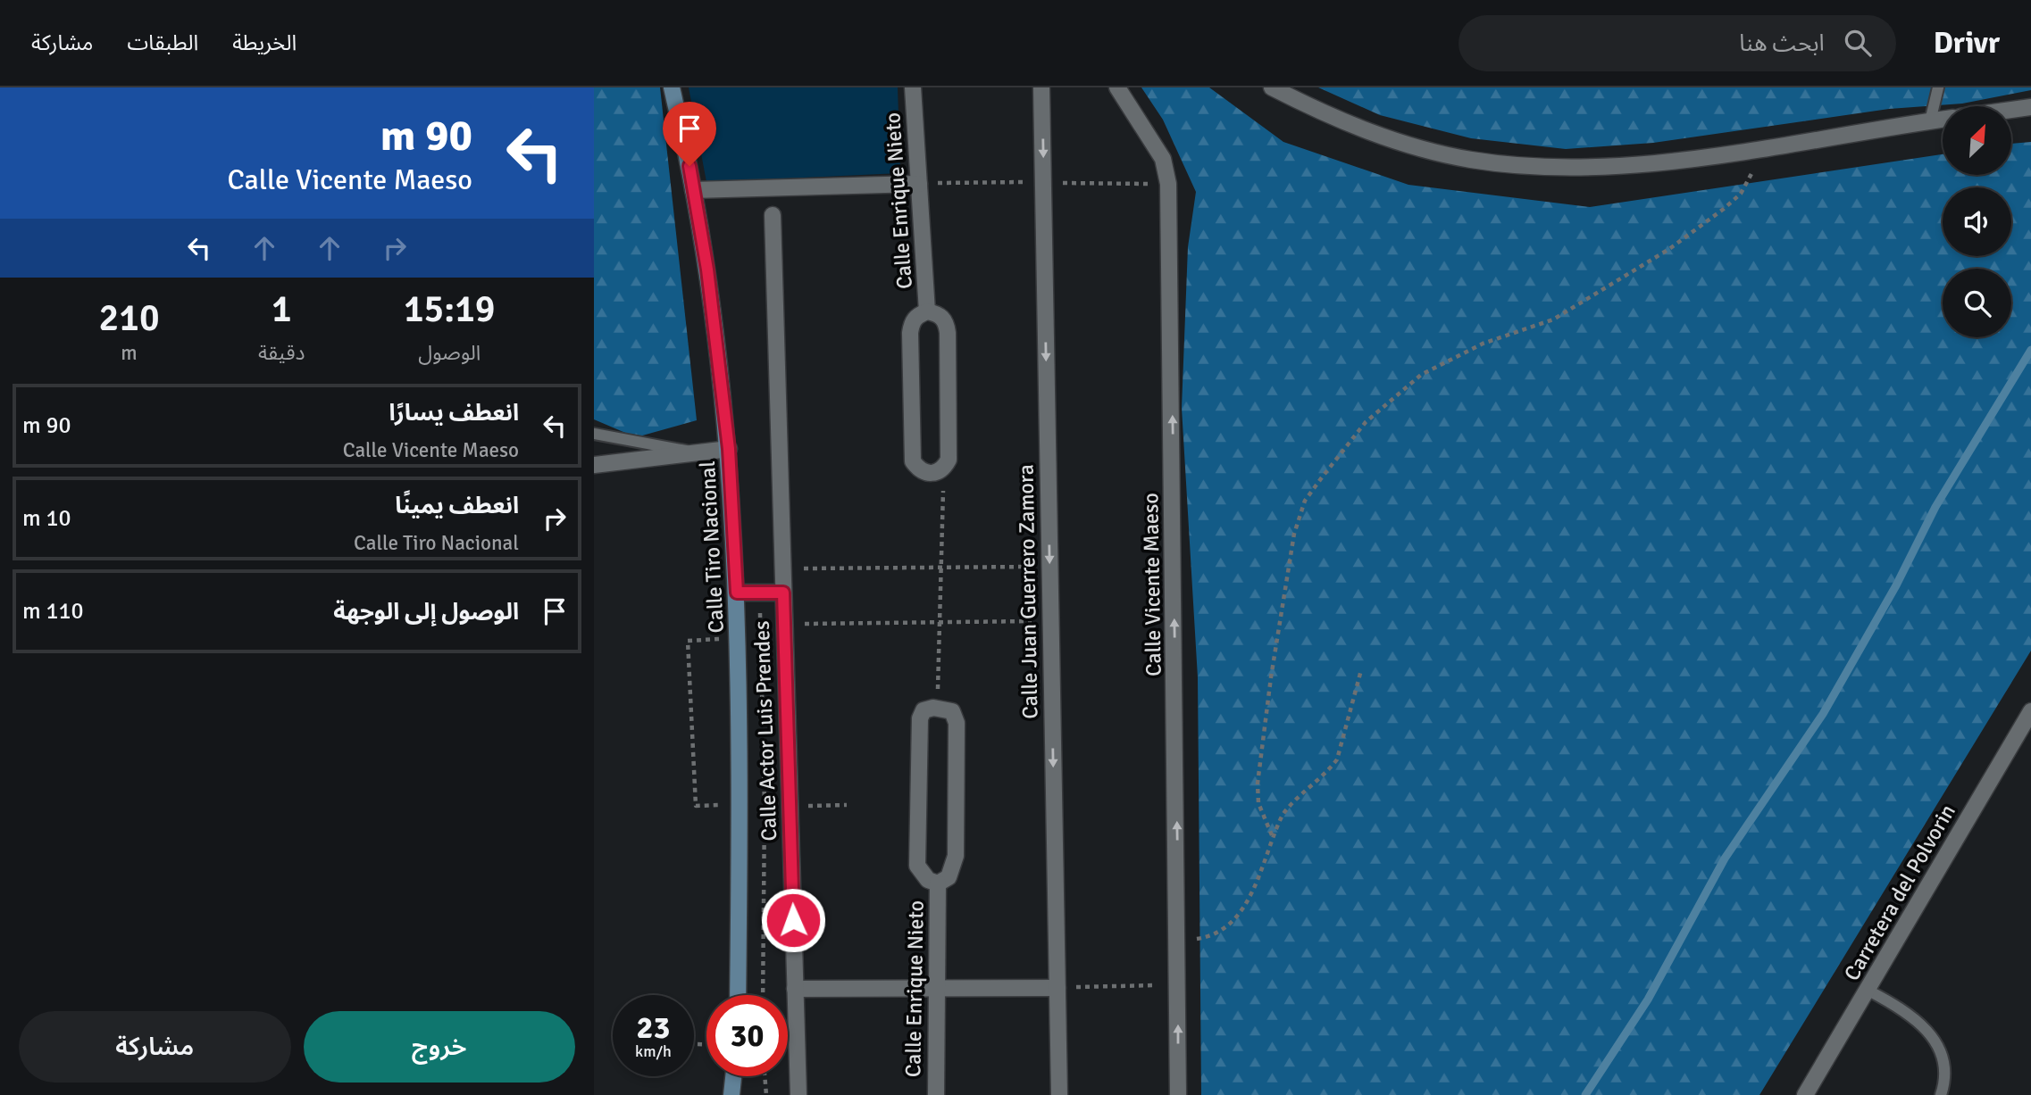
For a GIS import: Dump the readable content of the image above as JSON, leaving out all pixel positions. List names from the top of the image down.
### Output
{
  "streets": {
    "main road": ["Calle Tiro Nacional"],
    "street": [
      "Calle Enrique Nieto",
      "Calle Vicente Maeso",
      "Calle Juan Guerrero Zamora",
      "Calle Actor Luis Prendes",
      "Carretera del Polvorin"
    ]
  },
  "one_way": ["Calle Vicente Maeso", "Calle Juan Guerrero Zamora"],
  "north": "top right",
  "page": {
    "header": "Drivr",
    "search": "ابحث هنا",
    "nav": ["الخريطة", "الطبقات", "مشاركة"],
    "turn": ["90 m", "Calle Vicente Maeso"],
    "eta": [
      "15:19",
      "الوصول",
      "1",
      "دقيقة",
      "210",
      "m"
    ],
    "list": [
      {
        "name": "انعطف يسارًا",
        "note": "Calle Vicente Maeso",
        "value": "90 m"
      },
      {
        "name": "انعطف يمينًا",
        "note": "Calle Tiro Nacional",
        "value": "10 m"
      },
      {
        "name": "الوصول إلى الوجهة",
        "value": "110 m"
      }
    ],
    "speed": "23 km/h",
    "limit": "30",
    "buttons": ["خروج", "مشاركة"]
  }
}
